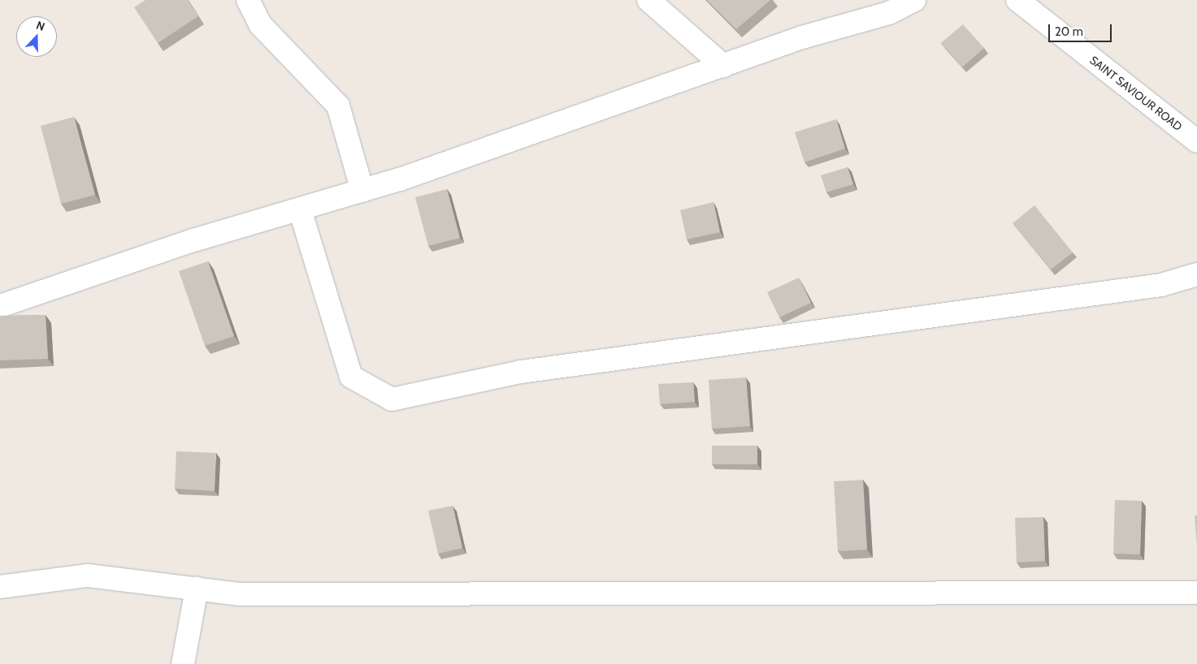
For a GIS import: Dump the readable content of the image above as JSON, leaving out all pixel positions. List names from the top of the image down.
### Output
{
  "streets": {
    "street": ["SAINT SAVIOUR ROAD"]
  },
  "scale_bar": "20 m",
  "north": "top"
}
